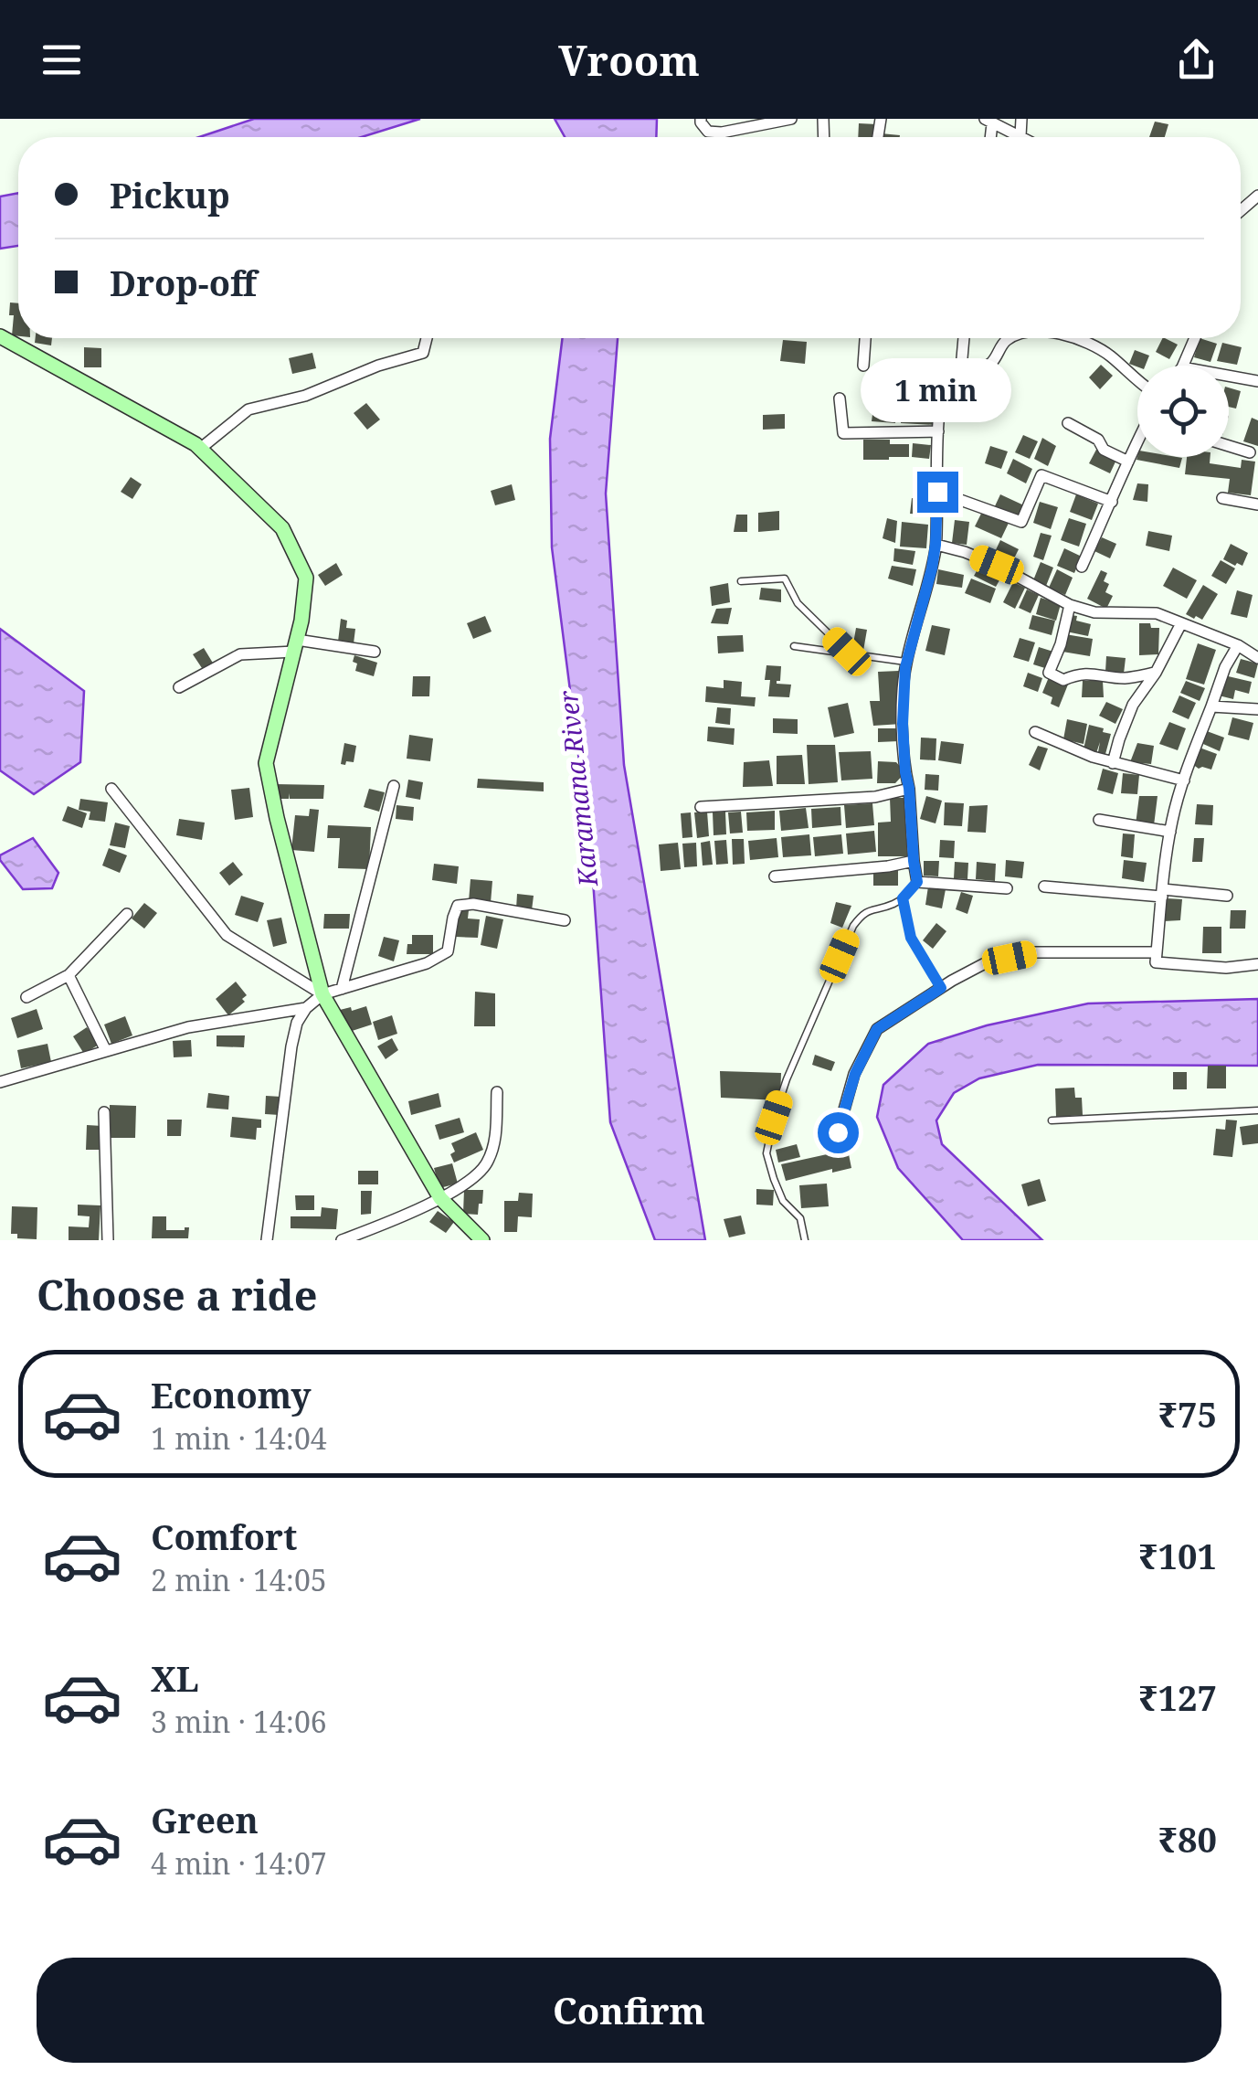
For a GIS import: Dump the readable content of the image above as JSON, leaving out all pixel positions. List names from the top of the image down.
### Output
{
  "water": ["Karamana River"],
  "page": {
    "header": "Vroom",
    "banner": ["Pickup", "Drop-off"],
    "bubble": "1 min",
    "heading": "Choose a ride",
    "list": [
      {
        "name": "Economy",
        "note": "1 min · 14:04",
        "value": "₹75"
      },
      {
        "name": "Comfort",
        "note": "2 min · 14:05",
        "value": "₹101"
      },
      {
        "name": "XL",
        "note": "3 min · 14:06",
        "value": "₹127"
      },
      {
        "name": "Green",
        "note": "4 min · 14:07",
        "value": "₹80"
      }
    ],
    "buttons": "Confirm"
  }
}
